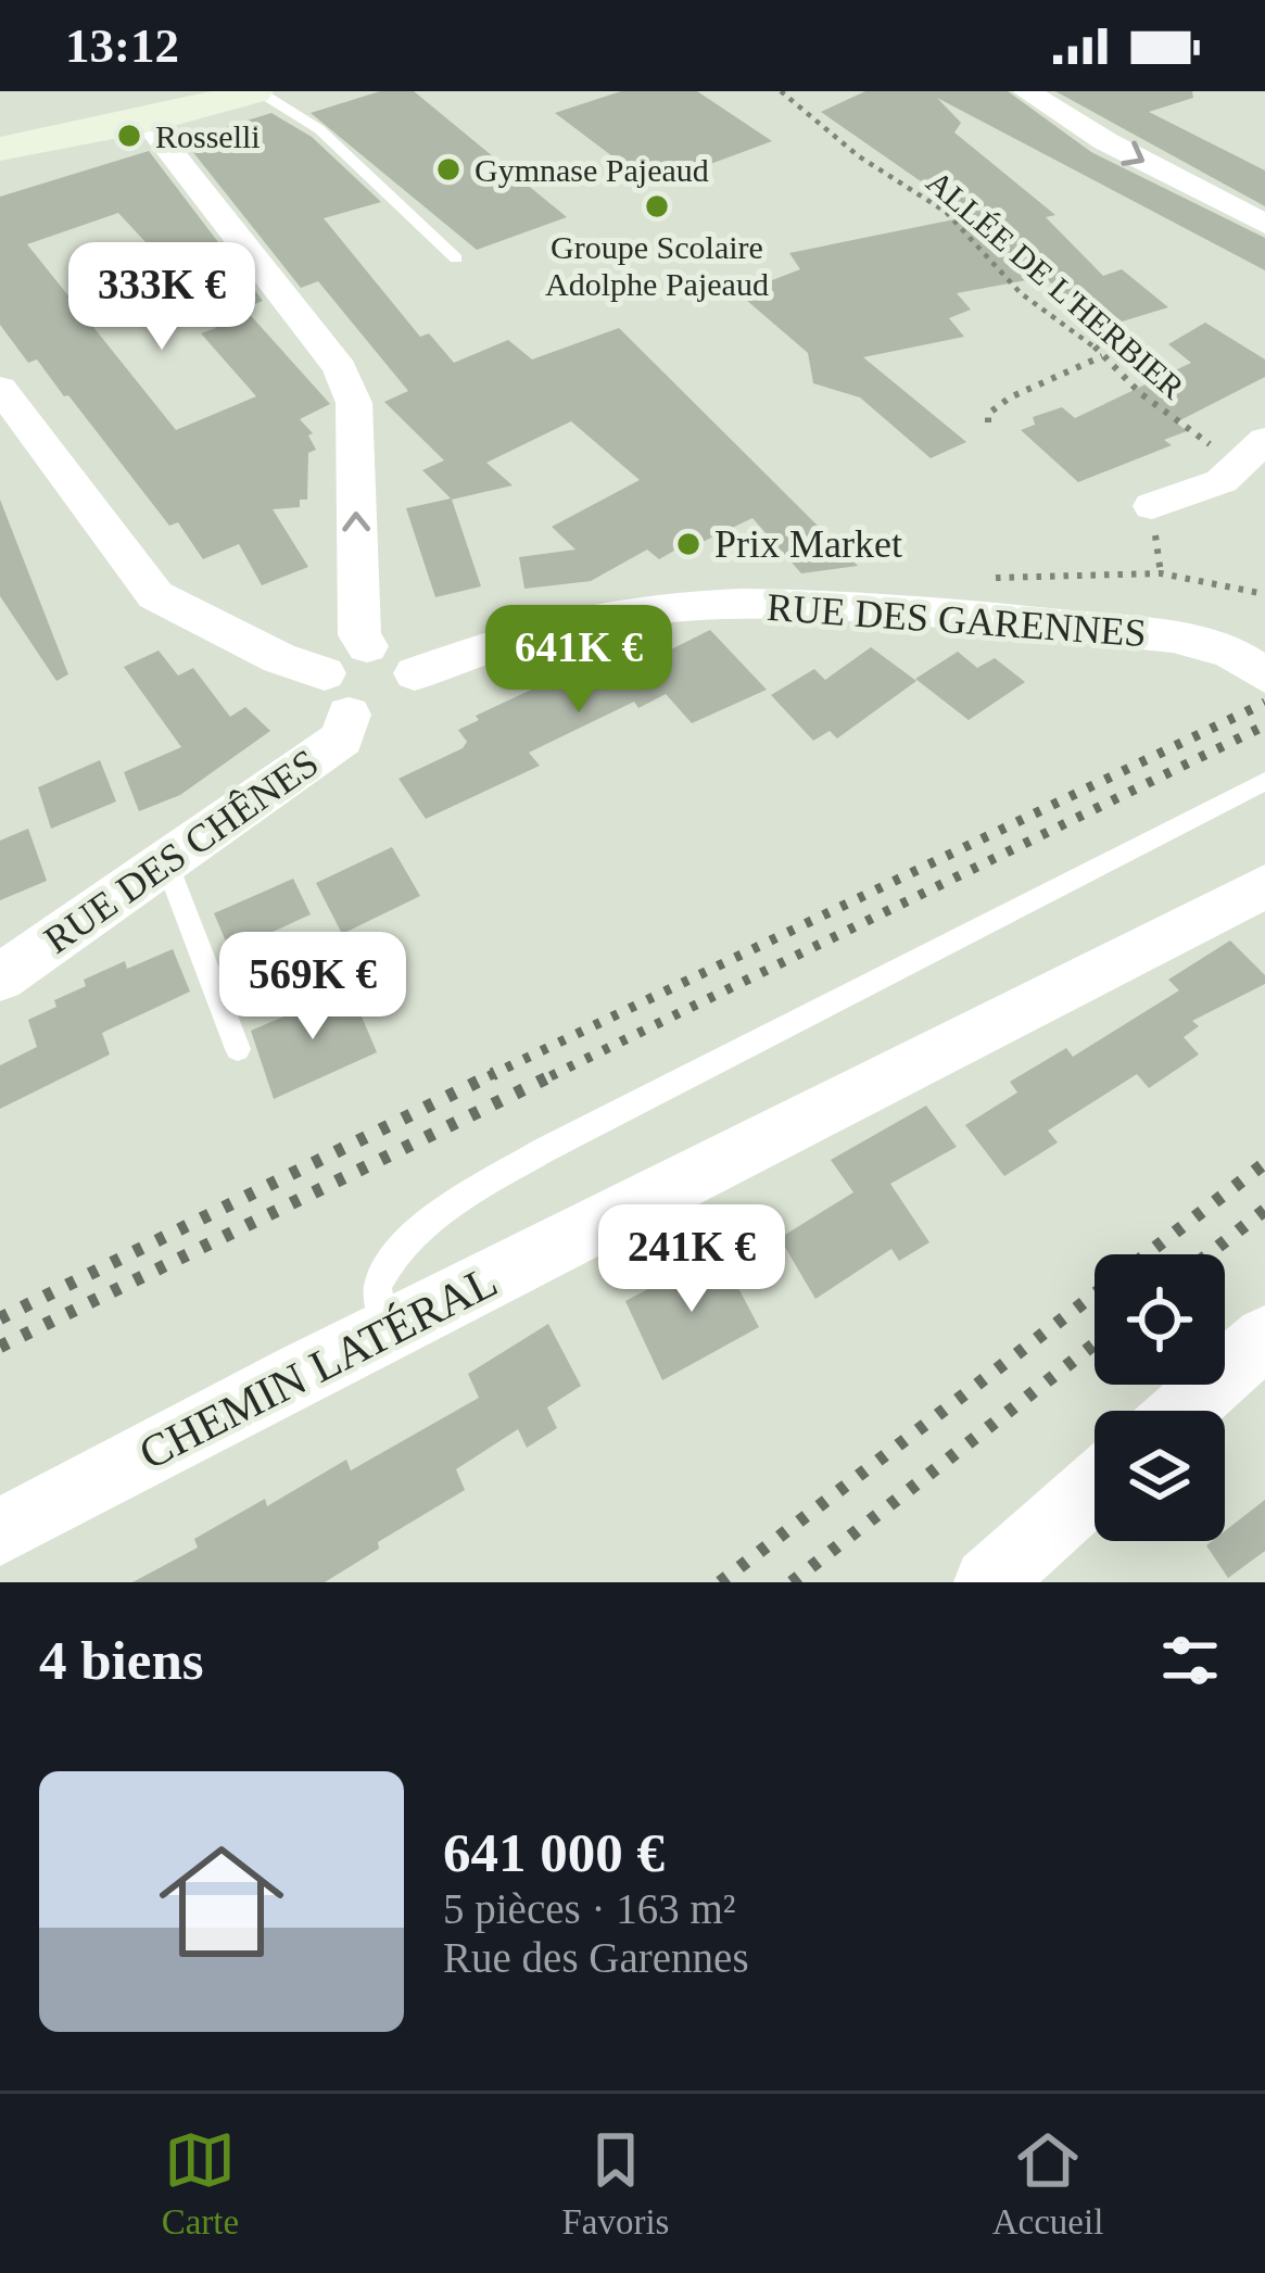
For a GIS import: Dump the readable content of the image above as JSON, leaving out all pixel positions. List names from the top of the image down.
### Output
{
  "streets": {
    "street": ["RUE DES GARENNES", "RUE DES CHÊNES", "CHEMIN LATÉRAL"],
    "path": ["ALLÉE DE L'HERBIER"]
  },
  "crossings": [
    ["RUE DES GARENNES", "RUE DES CHÊNES"]
  ],
  "places": [
    "Rosselli",
    "Gymnase Pajeaud",
    "Groupe Scolaire Adolphe Pajeaud",
    "Prix Market"
  ],
  "page": {
    "status": "13:12",
    "price": [
      "333K €",
      "641K €",
      "569K €",
      "241K €"
    ],
    "heading": "4 biens",
    "list": [
      {
        "name": "641 000 €",
        "note": "5 pièces · 163 m² · Rue des Garennes"
      }
    ],
    "tabs": ["Carte", "Favoris", "Accueil"]
  }
}
